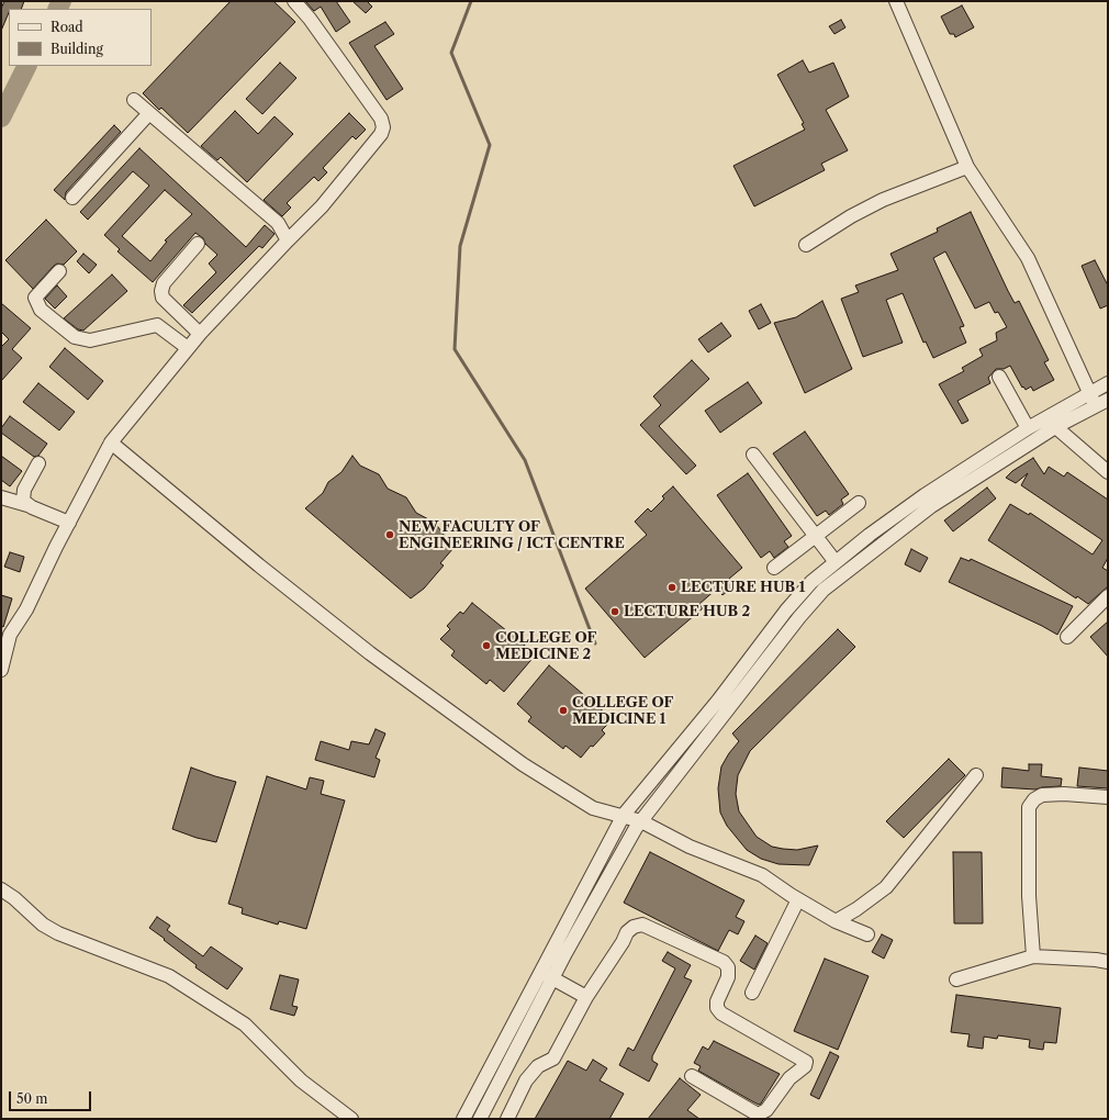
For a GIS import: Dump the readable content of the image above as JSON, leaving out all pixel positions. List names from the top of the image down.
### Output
{
  "places": [
    "NEW FACULTY OF ENGINEERING / ICT CENTRE",
    "LECTURE HUB 1",
    "LECTURE HUB 2",
    "COLLEGE OF MEDICINE 2",
    "COLLEGE OF MEDICINE 1"
  ],
  "legend": ["Road", "Building"],
  "scale_bar": "50 m"
}
